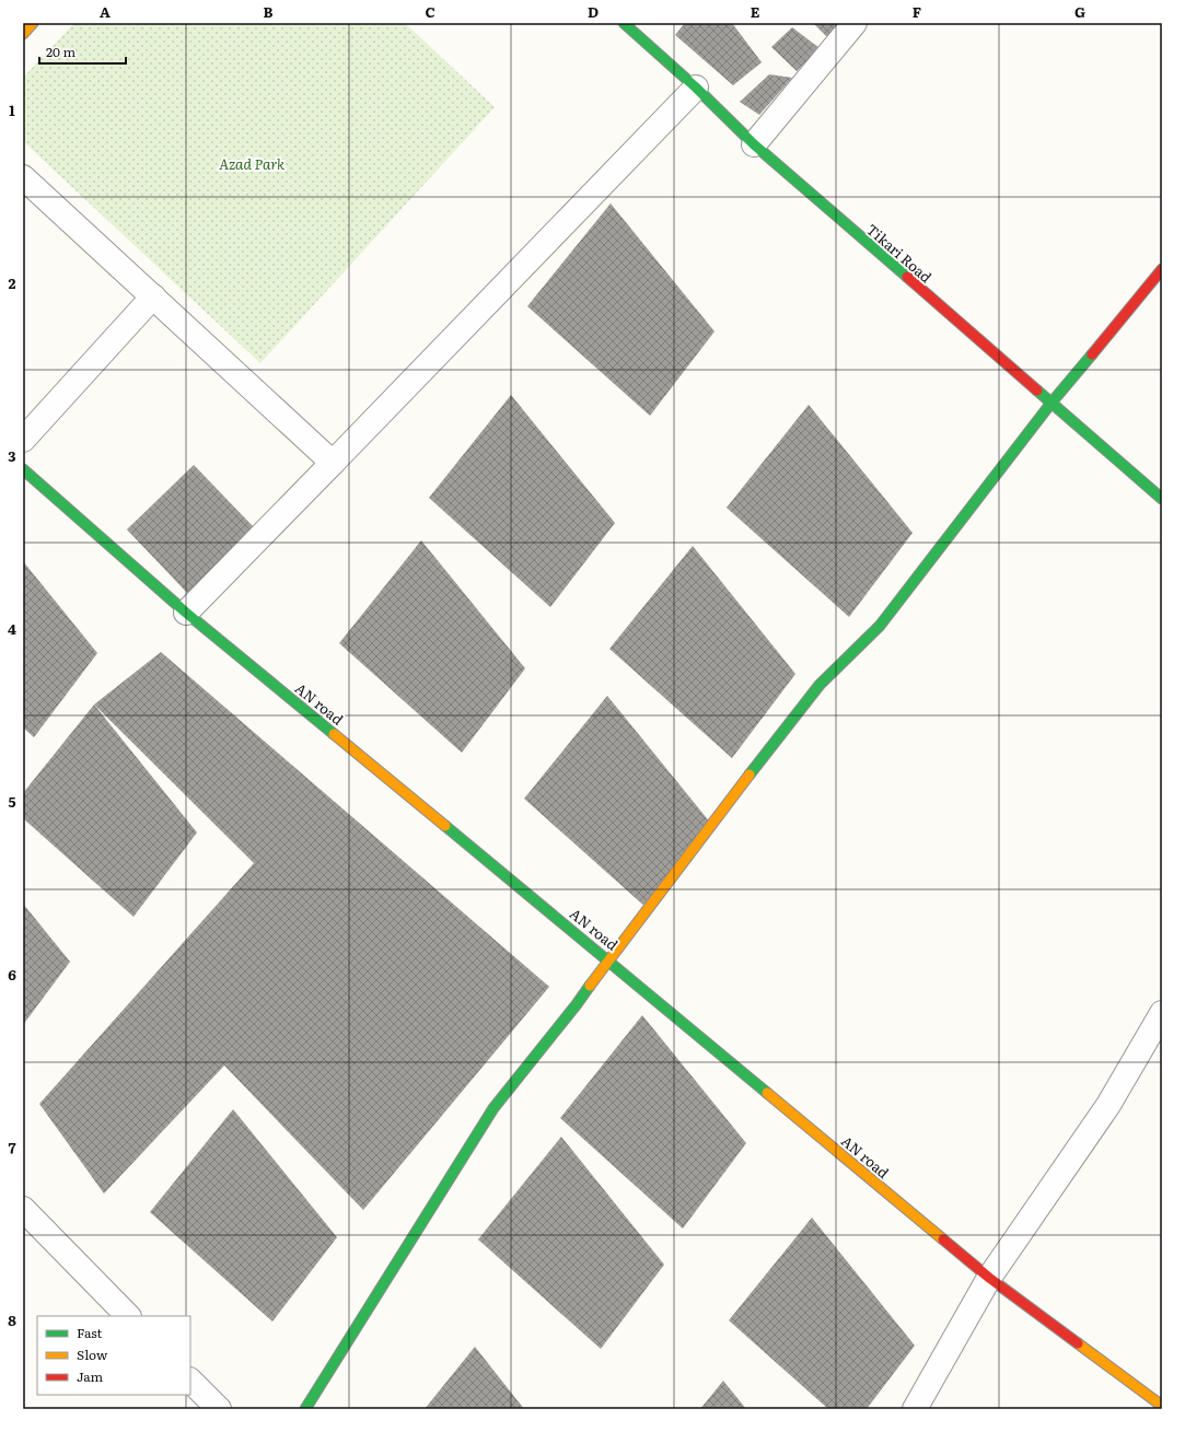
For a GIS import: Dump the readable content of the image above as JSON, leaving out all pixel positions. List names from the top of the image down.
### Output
{
  "streets": {
    "main road": ["Tikari Road", "AN road"]
  },
  "parks": ["Azad Park"],
  "legend": ["Fast", "Slow", "Jam"],
  "scale_bar": "20 m",
  "grid": {
    "columns": [
      "A",
      "B",
      "C",
      "D",
      "E",
      "F",
      "G"
    ],
    "rows": [
      "1",
      "2",
      "3",
      "4",
      "5",
      "6",
      "7",
      "8"
    ]
  }
}
